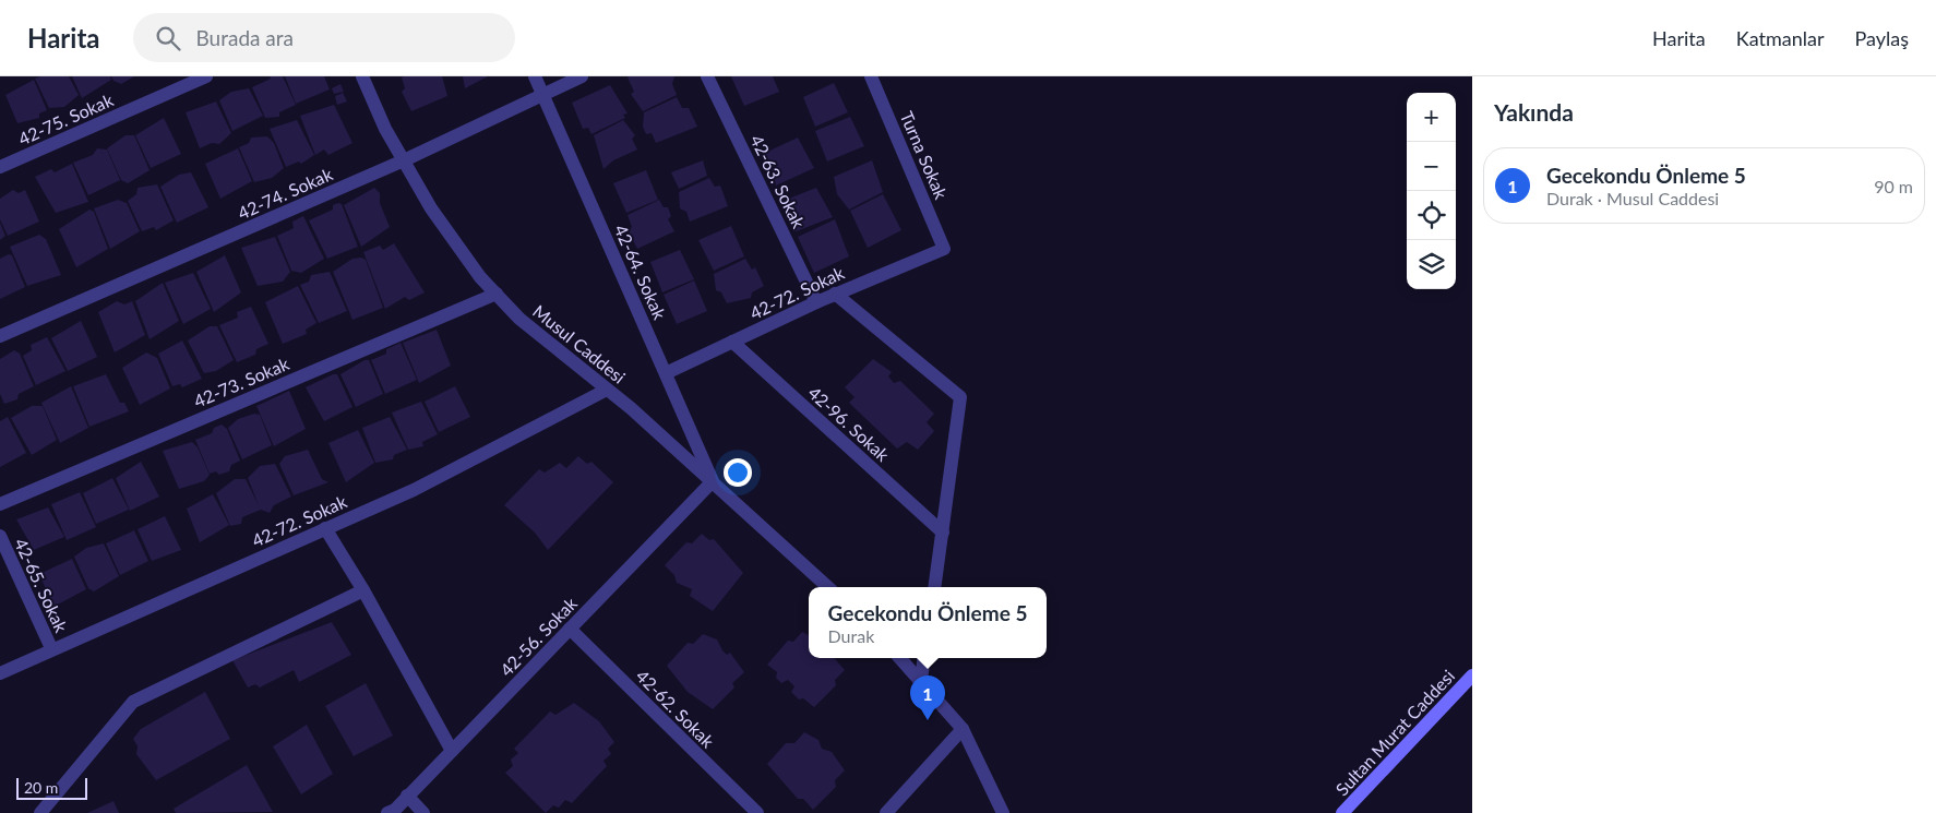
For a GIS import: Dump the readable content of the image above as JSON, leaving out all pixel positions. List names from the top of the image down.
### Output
{
  "streets": {
    "street": [
      "42-75. Sokak",
      "Turna Sokak",
      "42-63. Sokak",
      "42-74. Sokak",
      "42-64. Sokak",
      "42-72. Sokak",
      "Musul Caddesi",
      "42-73. Sokak",
      "42-96. Sokak",
      "42-65. Sokak",
      "42-56. Sokak",
      "42-62. Sokak",
      "Sultan Murat Caddesi"
    ]
  },
  "crossings": [
    ["Turna Sokak", "42-72. Sokak"],
    ["42-63. Sokak", "42-72. Sokak"],
    ["42-74. Sokak", "42-64. Sokak"],
    ["42-74. Sokak", "Musul Caddesi"],
    ["42-64. Sokak", "42-72. Sokak"],
    ["42-64. Sokak", "Musul Caddesi"],
    ["42-64. Sokak", "42-56. Sokak"],
    ["42-72. Sokak", "Musul Caddesi"],
    ["42-72. Sokak", "42-96. Sokak"],
    ["42-72. Sokak", "42-65. Sokak"],
    ["Musul Caddesi", "42-73. Sokak"],
    ["Musul Caddesi", "42-56. Sokak"],
    ["42-56. Sokak", "42-62. Sokak"]
  ],
  "scale_bar": "20 m",
  "page": {
    "header": "Harita",
    "search": "Burada ara",
    "nav": ["Harita", "Katmanlar", "Paylaş"],
    "heading": "Yakında",
    "map_buttons": ["+", "−"],
    "list": [
      {
        "mark": "1",
        "name": "Gecekondu Önleme 5",
        "note": "Durak · Musul Caddesi",
        "value": "90 m"
      }
    ],
    "popup": ["Gecekondu Önleme 5", "Durak"],
    "pins": "1",
    "scale": "20 m"
  }
}
